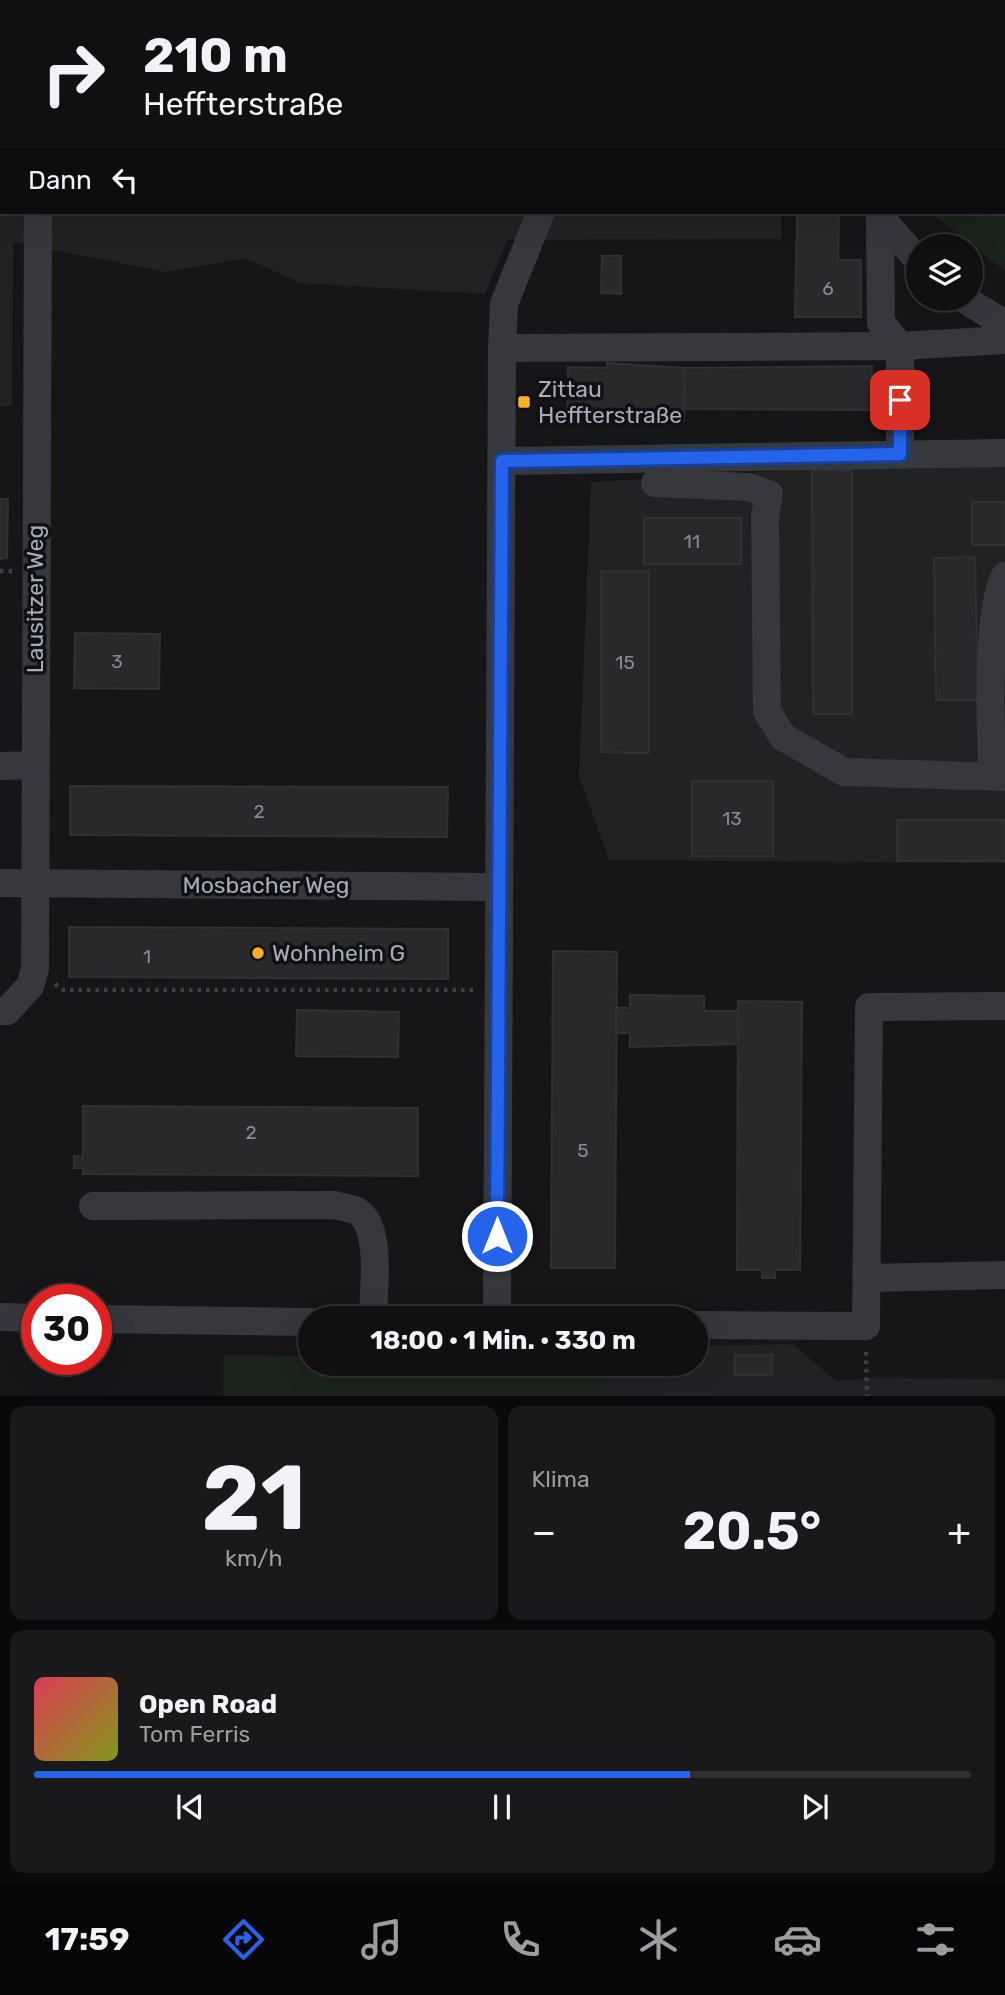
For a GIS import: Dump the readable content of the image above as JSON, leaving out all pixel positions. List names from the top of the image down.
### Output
{
  "streets": {
    "street": ["Lausitzer Weg", "Mosbacher Weg"]
  },
  "crossings": [
    ["Lausitzer Weg", "Mosbacher Weg"]
  ],
  "places": {
    "transit": ["Zittau Heffterstraße"],
    "other": ["Wohnheim G"]
  },
  "house_numbers": [
    "6",
    "11",
    "3",
    "15",
    "2",
    "13",
    "1",
    "2",
    "5"
  ],
  "page": {
    "turn": ["210 m", "Heffterstraße"],
    "then": "Dann",
    "limit": "30",
    "trip": "18:00 · 1 Min. · 330 m",
    "tile": [
      ["21", "km/h"],
      "Klima"
    ],
    "heat": ["−", "20.5°", "+"],
    "song": ["Open Road", "Tom Ferris"],
    "tabs": "17:59"
  }
}
